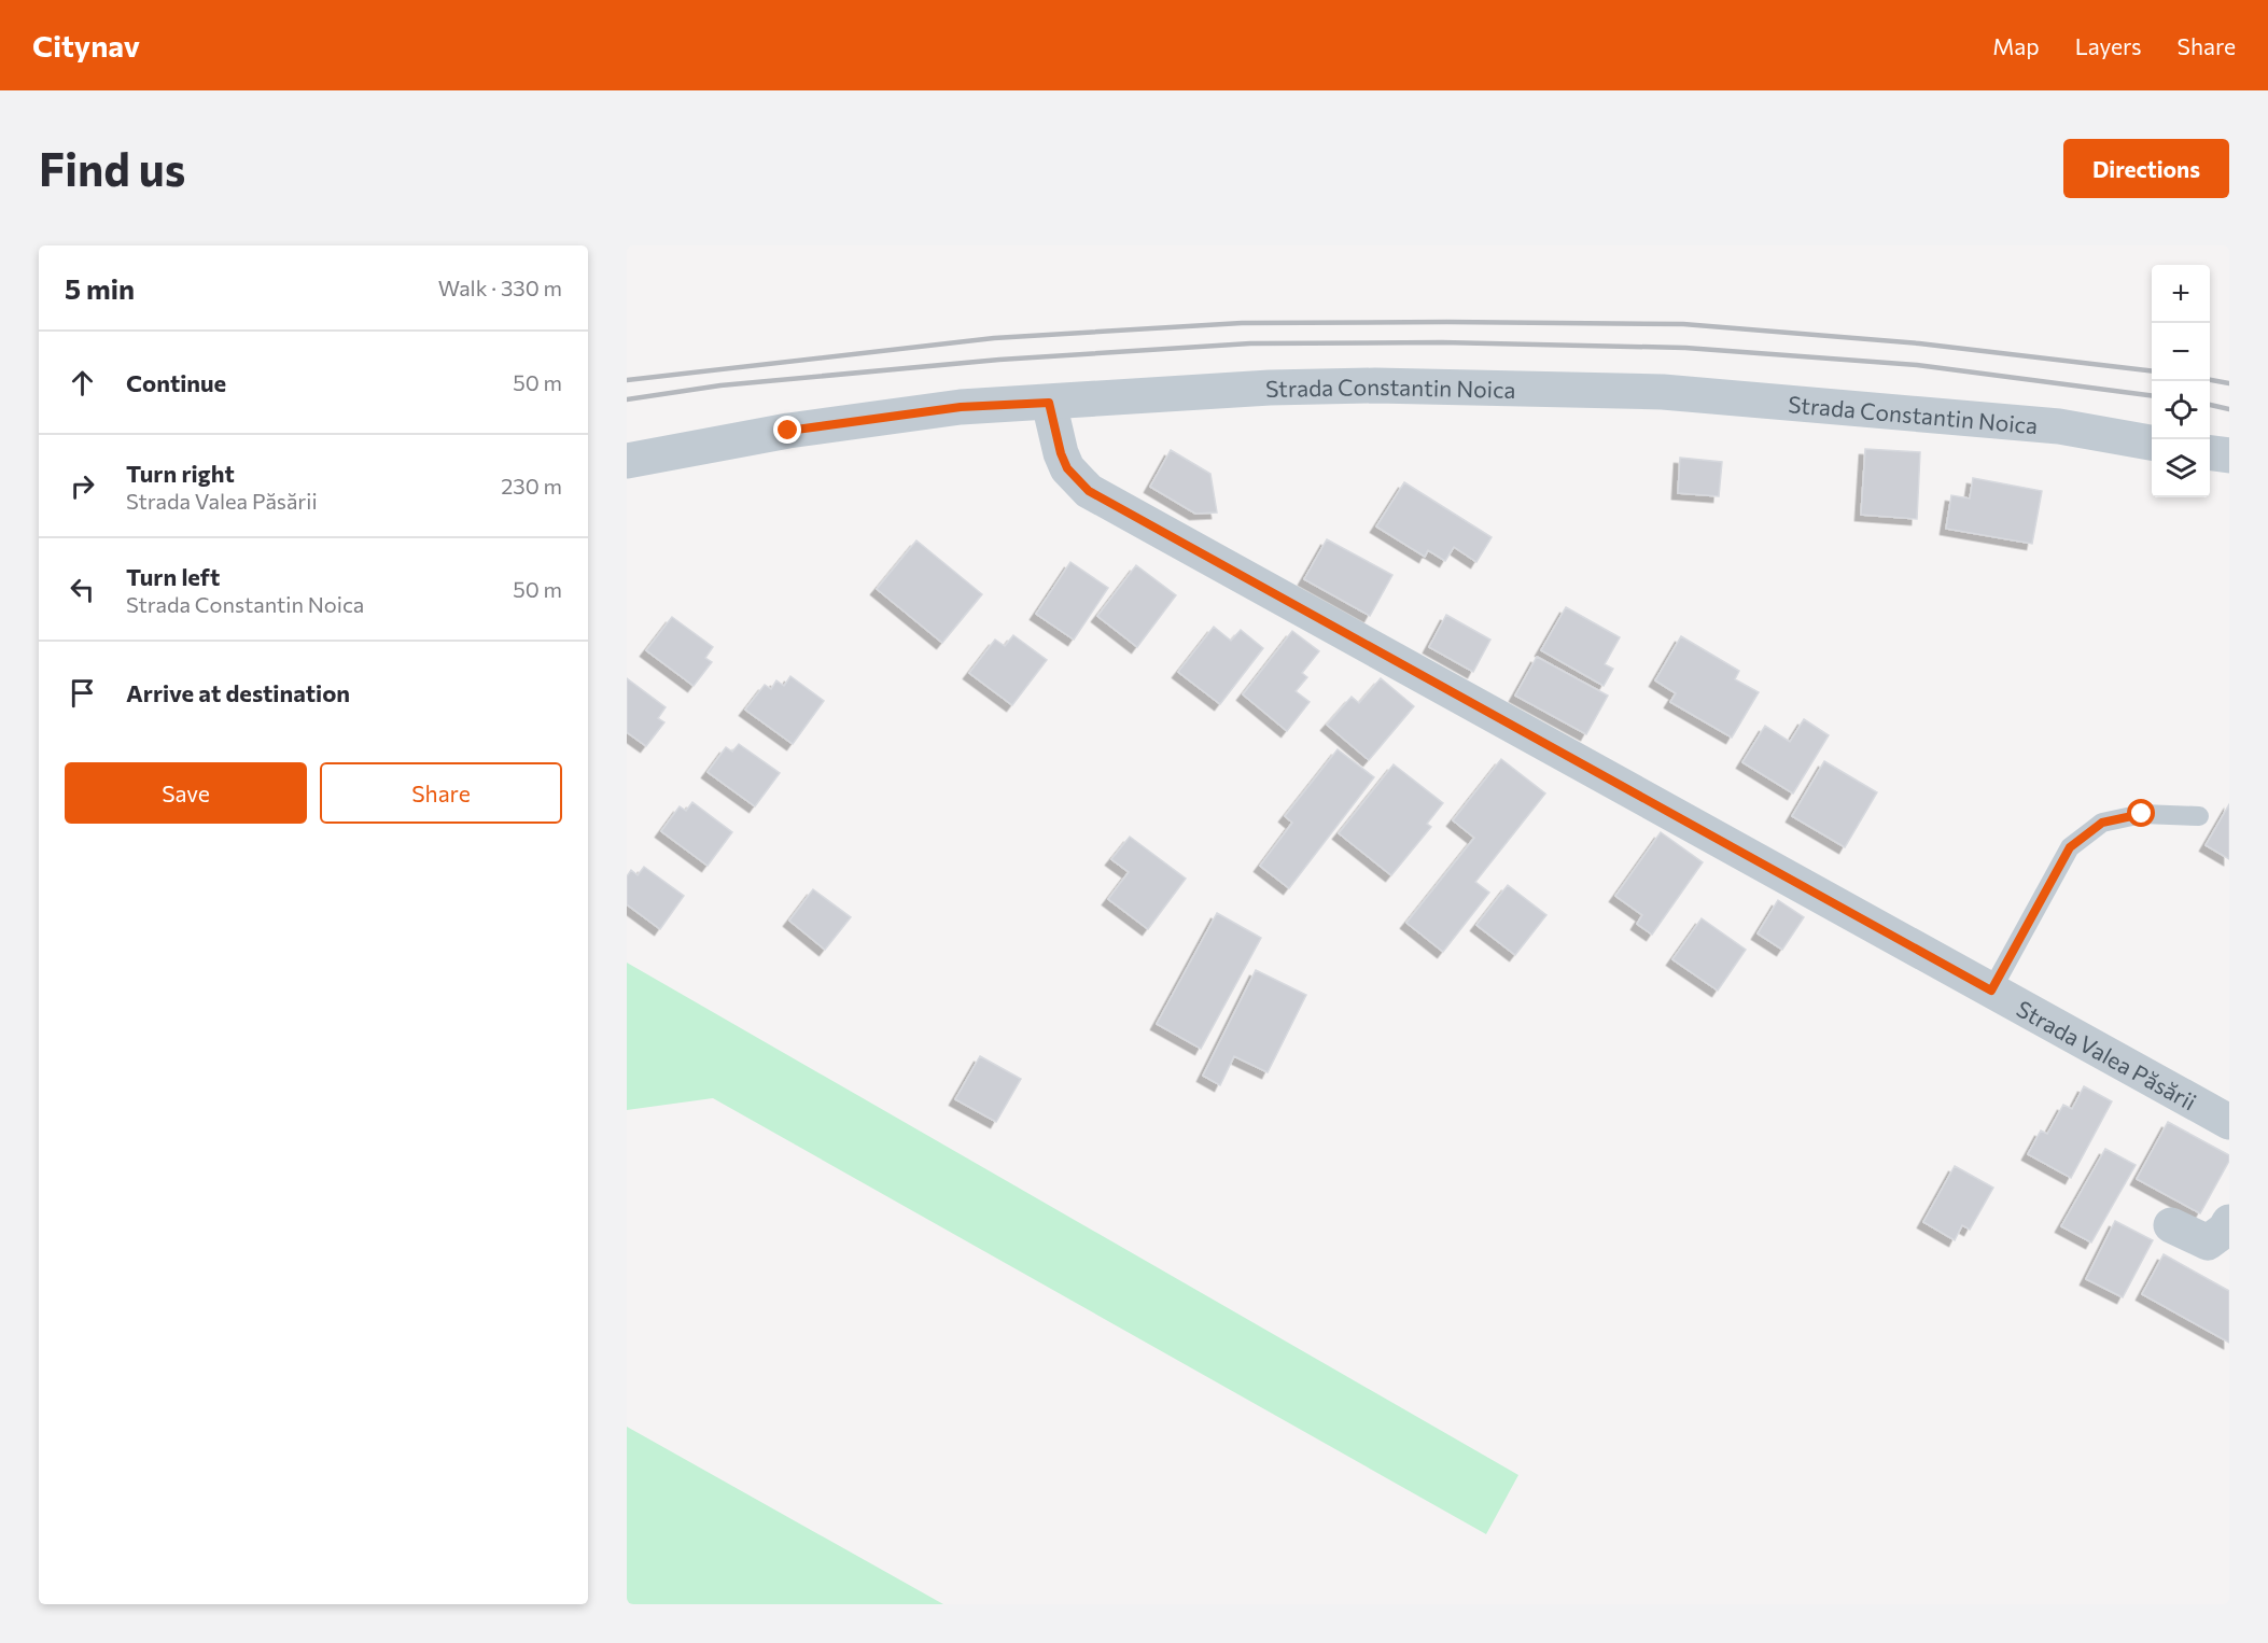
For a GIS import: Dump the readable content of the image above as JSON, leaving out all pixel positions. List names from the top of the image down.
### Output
{
  "streets": {
    "street": ["Strada Constantin Noica", "Strada Valea Păsării"]
  },
  "crossings": [
    ["Strada Constantin Noica", "Strada Valea Păsării"]
  ],
  "page": {
    "header": "Citynav",
    "nav": ["Map", "Layers", "Share"],
    "buttons": [
      "Directions",
      ["Save", "Share"]
    ],
    "title": "Find us",
    "heading": ["5 min", "Walk · 330 m"],
    "map_buttons": ["+", "−"],
    "list": [
      ["Continue", "50 m"],
      ["Turn right", "Strada Valea Păsării", "230 m"],
      ["Turn left", "Strada Constantin Noica", "50 m"],
      "Arrive at destination"
    ]
  }
}
